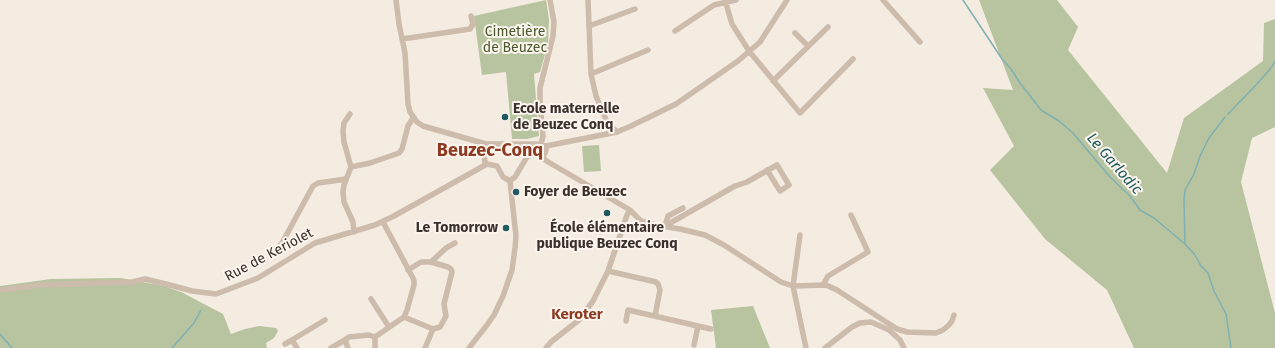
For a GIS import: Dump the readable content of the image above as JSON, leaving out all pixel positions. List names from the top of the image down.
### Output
{
  "streets": {
    "street": ["Rue de Keriolet"]
  },
  "districts": ["Beuzec-Conq", "Keroter"],
  "water": ["Le Garlodic"],
  "parks": ["Cimetière de Beuzec"],
  "places": [
    "Ecole maternelle de Beuzec Conq",
    "Foyer de Beuzec",
    "École élémentaire publique Beuzec Conq",
    "Le Tomorrow"
  ]
}
